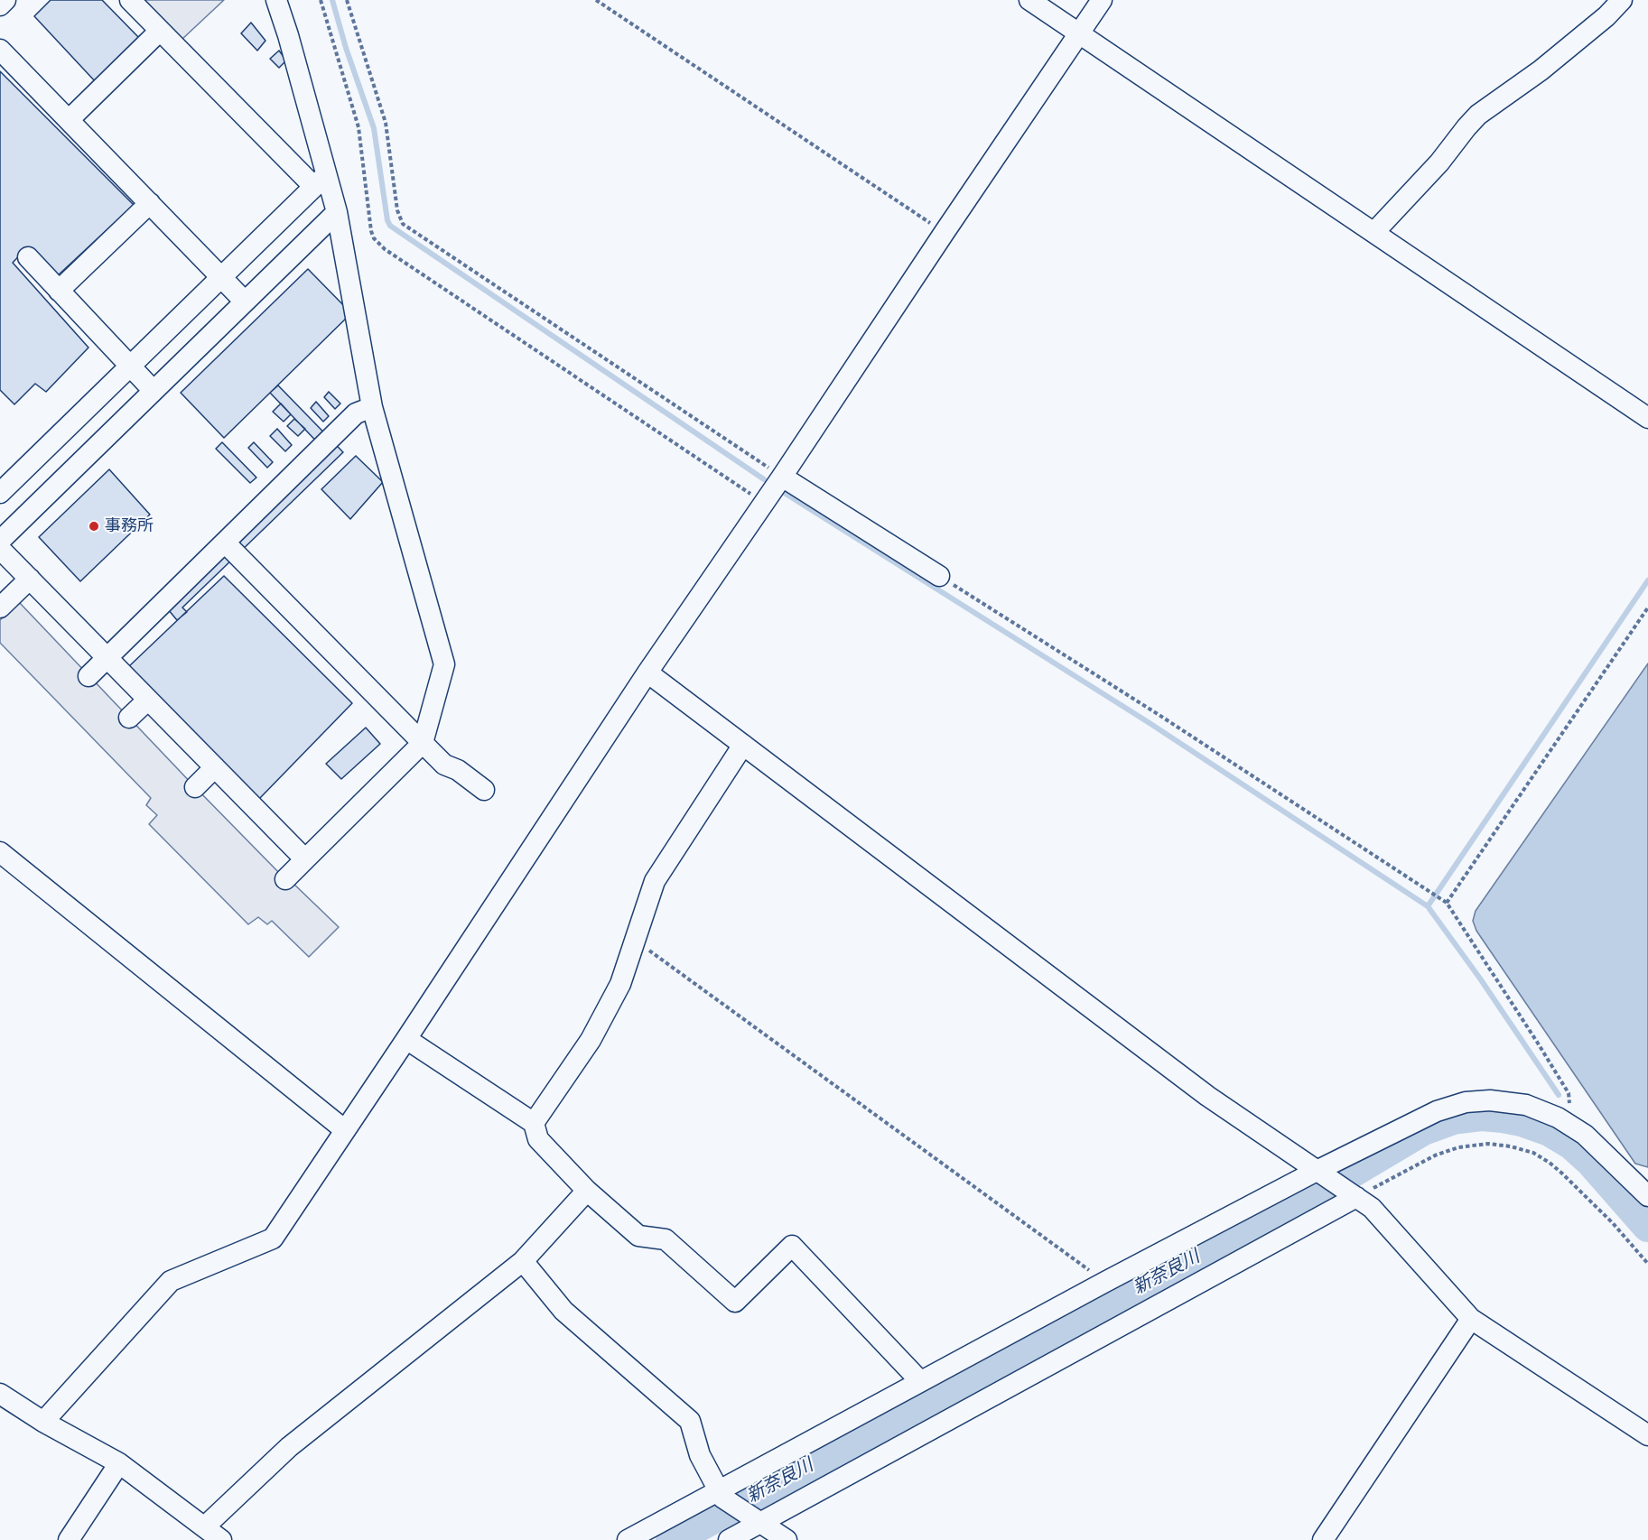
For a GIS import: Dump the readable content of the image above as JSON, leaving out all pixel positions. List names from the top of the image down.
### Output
{
  "water": ["新奈良川"],
  "places": ["事務所"]
}
